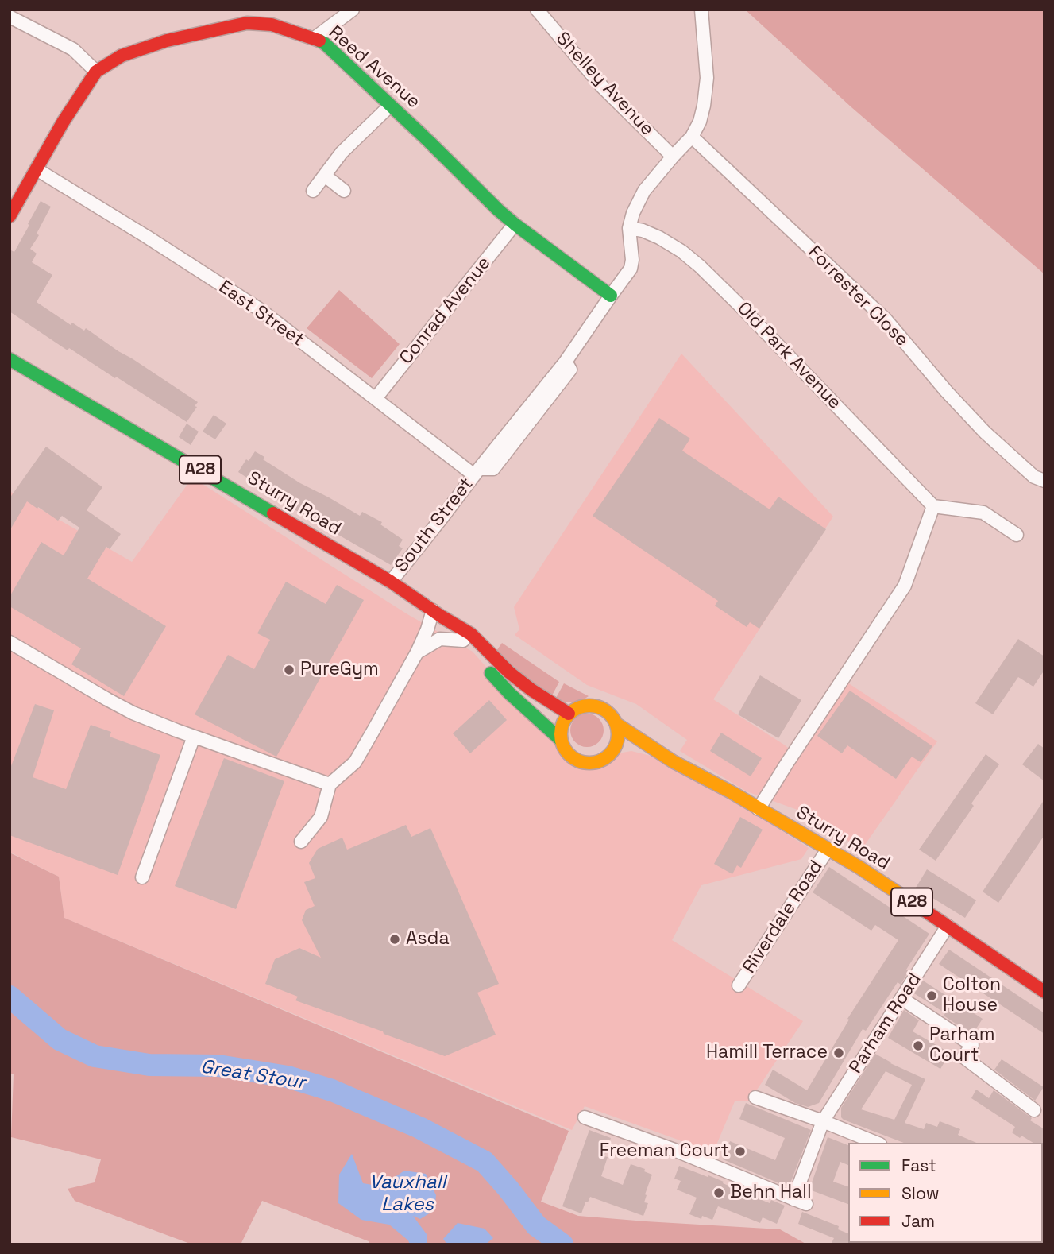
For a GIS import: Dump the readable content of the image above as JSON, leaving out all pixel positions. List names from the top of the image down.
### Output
{
  "streets": {
    "main road": ["Reed Avenue", "A28", "Sturry Road"],
    "street": [
      "Shelley Avenue",
      "Forrester Close",
      "Conrad Avenue",
      "East Street",
      "Old Park Avenue",
      "South Street",
      "Riverdale Road",
      "Parham Road"
    ]
  },
  "crossings": [
    ["Reed Avenue", "Conrad Avenue"],
    ["Reed Avenue", "East Street"],
    ["Reed Avenue", "South Street"],
    ["Shelley Avenue", "South Street"],
    ["Forrester Close", "South Street"],
    ["Conrad Avenue", "East Street"],
    ["East Street", "South Street"],
    ["Old Park Avenue", "South Street"],
    ["Sturry Road", "South Street"],
    ["Sturry Road", "Riverdale Road"],
    ["Sturry Road", "Parham Road"]
  ],
  "water": ["Great Stour", "Vauxhall Lakes"],
  "places": [
    "PureGym",
    "Asda",
    "Colton House",
    "Parham Court",
    "Hamill Terrace",
    "Freeman Court",
    "Behn Hall"
  ],
  "legend": ["Fast", "Slow", "Jam"]
}
